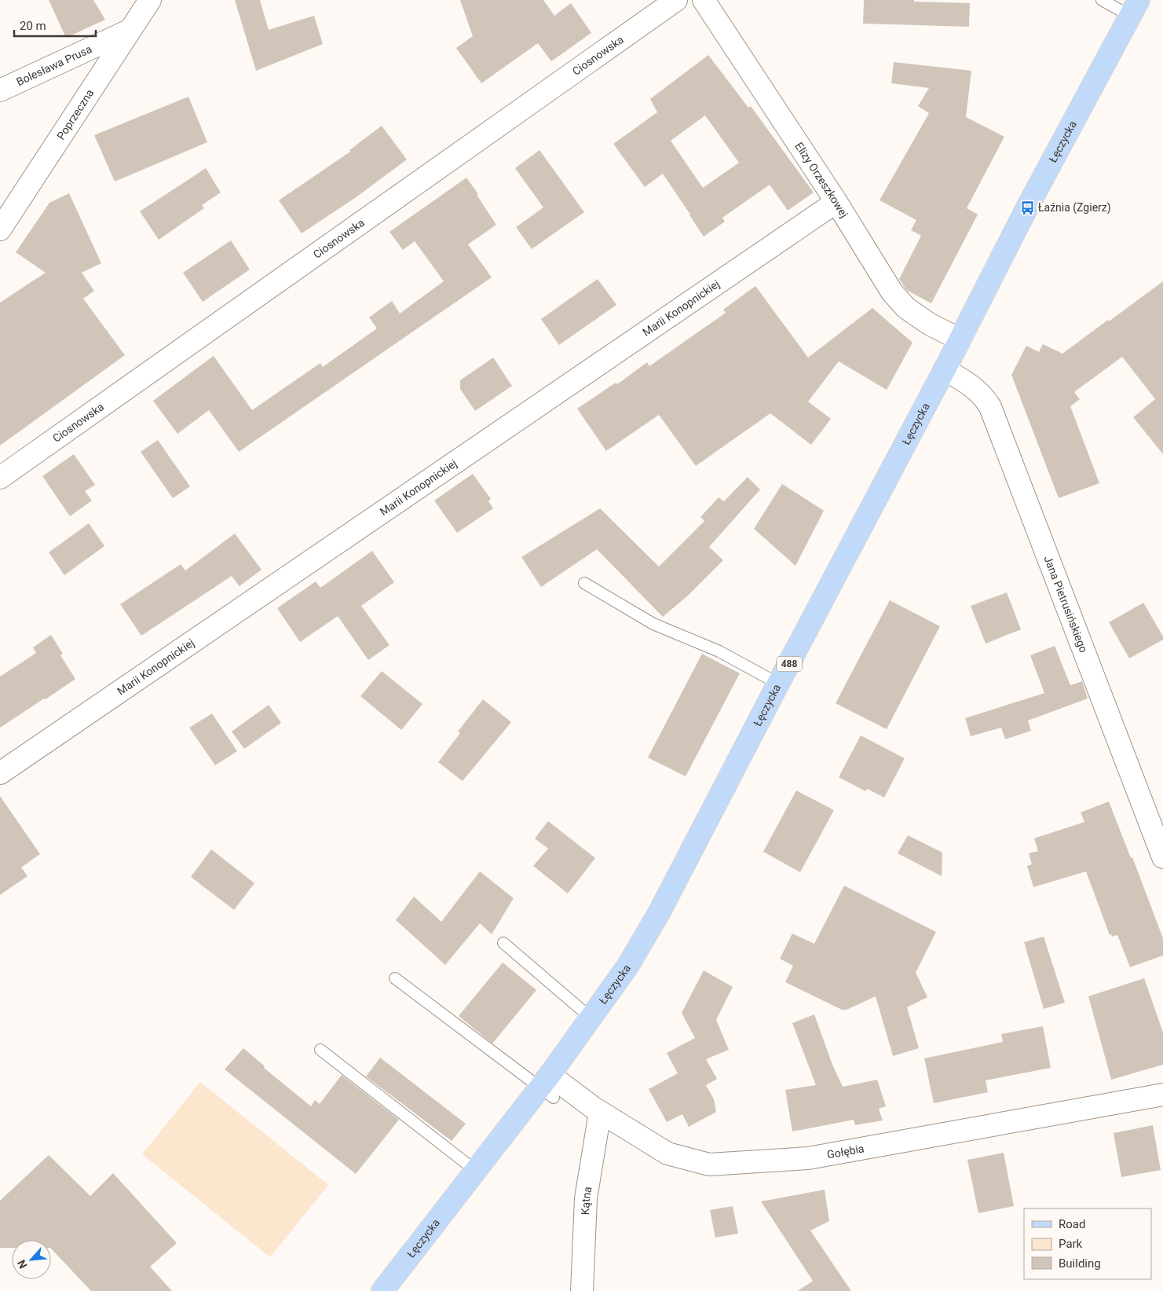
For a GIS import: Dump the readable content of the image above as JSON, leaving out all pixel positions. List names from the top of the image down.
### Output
{
  "streets": {
    "main road": ["Łęczycka", "488"],
    "street": [
      "Ciosnowska",
      "Bolesława Prusa",
      "Poprzeczna",
      "Elizy Orzeszkowej",
      "Marii Konopnickiej",
      "Jana Pietrusińskiego",
      "Gołębia",
      "Kątna"
    ]
  },
  "crossings": [
    ["Bolesława Prusa", "Poprzeczna"],
    ["Łęczycka", "Elizy Orzeszkowej"],
    ["Łęczycka", "Jana Pietrusińskiego"],
    ["Łęczycka", "Gołębia"],
    ["Elizy Orzeszkowej", "Marii Konopnickiej"],
    ["Gołębia", "Kątna"]
  ],
  "places": {
    "bus stop": ["Łaźnia (Zgierz)"]
  },
  "legend": ["Road", "Park", "Building"],
  "scale_bar": "20 m",
  "north": "bottom left"
}
